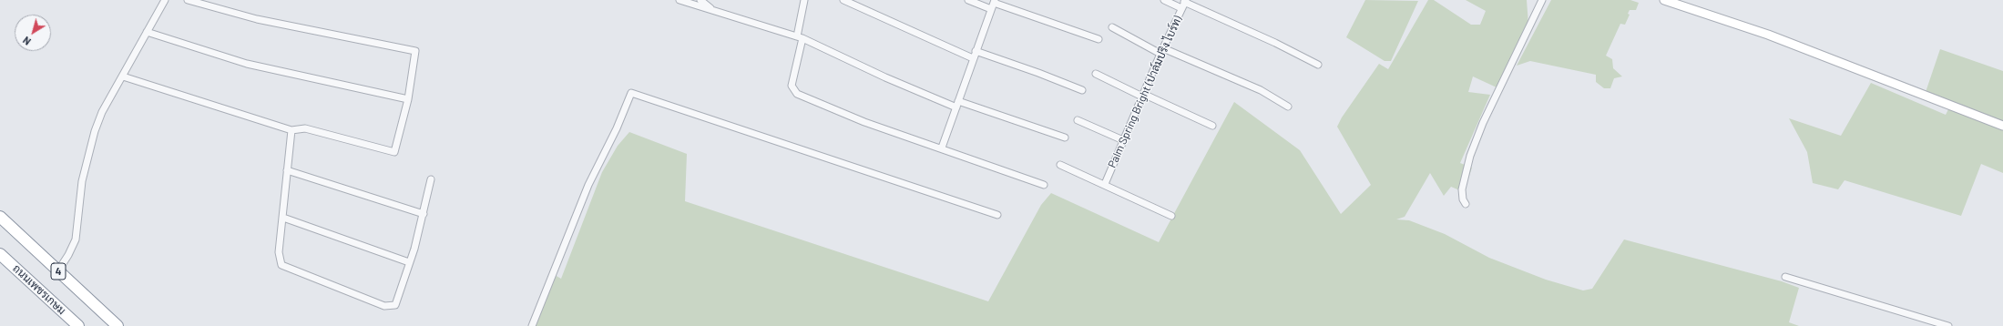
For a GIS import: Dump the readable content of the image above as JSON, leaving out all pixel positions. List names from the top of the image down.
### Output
{
  "streets": {
    "highway": ["4", "ถนนเพชรเกษม"],
    "street": ["Palm Spring Bright (ปาล์มปริง ไบร์ท)"]
  },
  "north": "bottom left"
}
